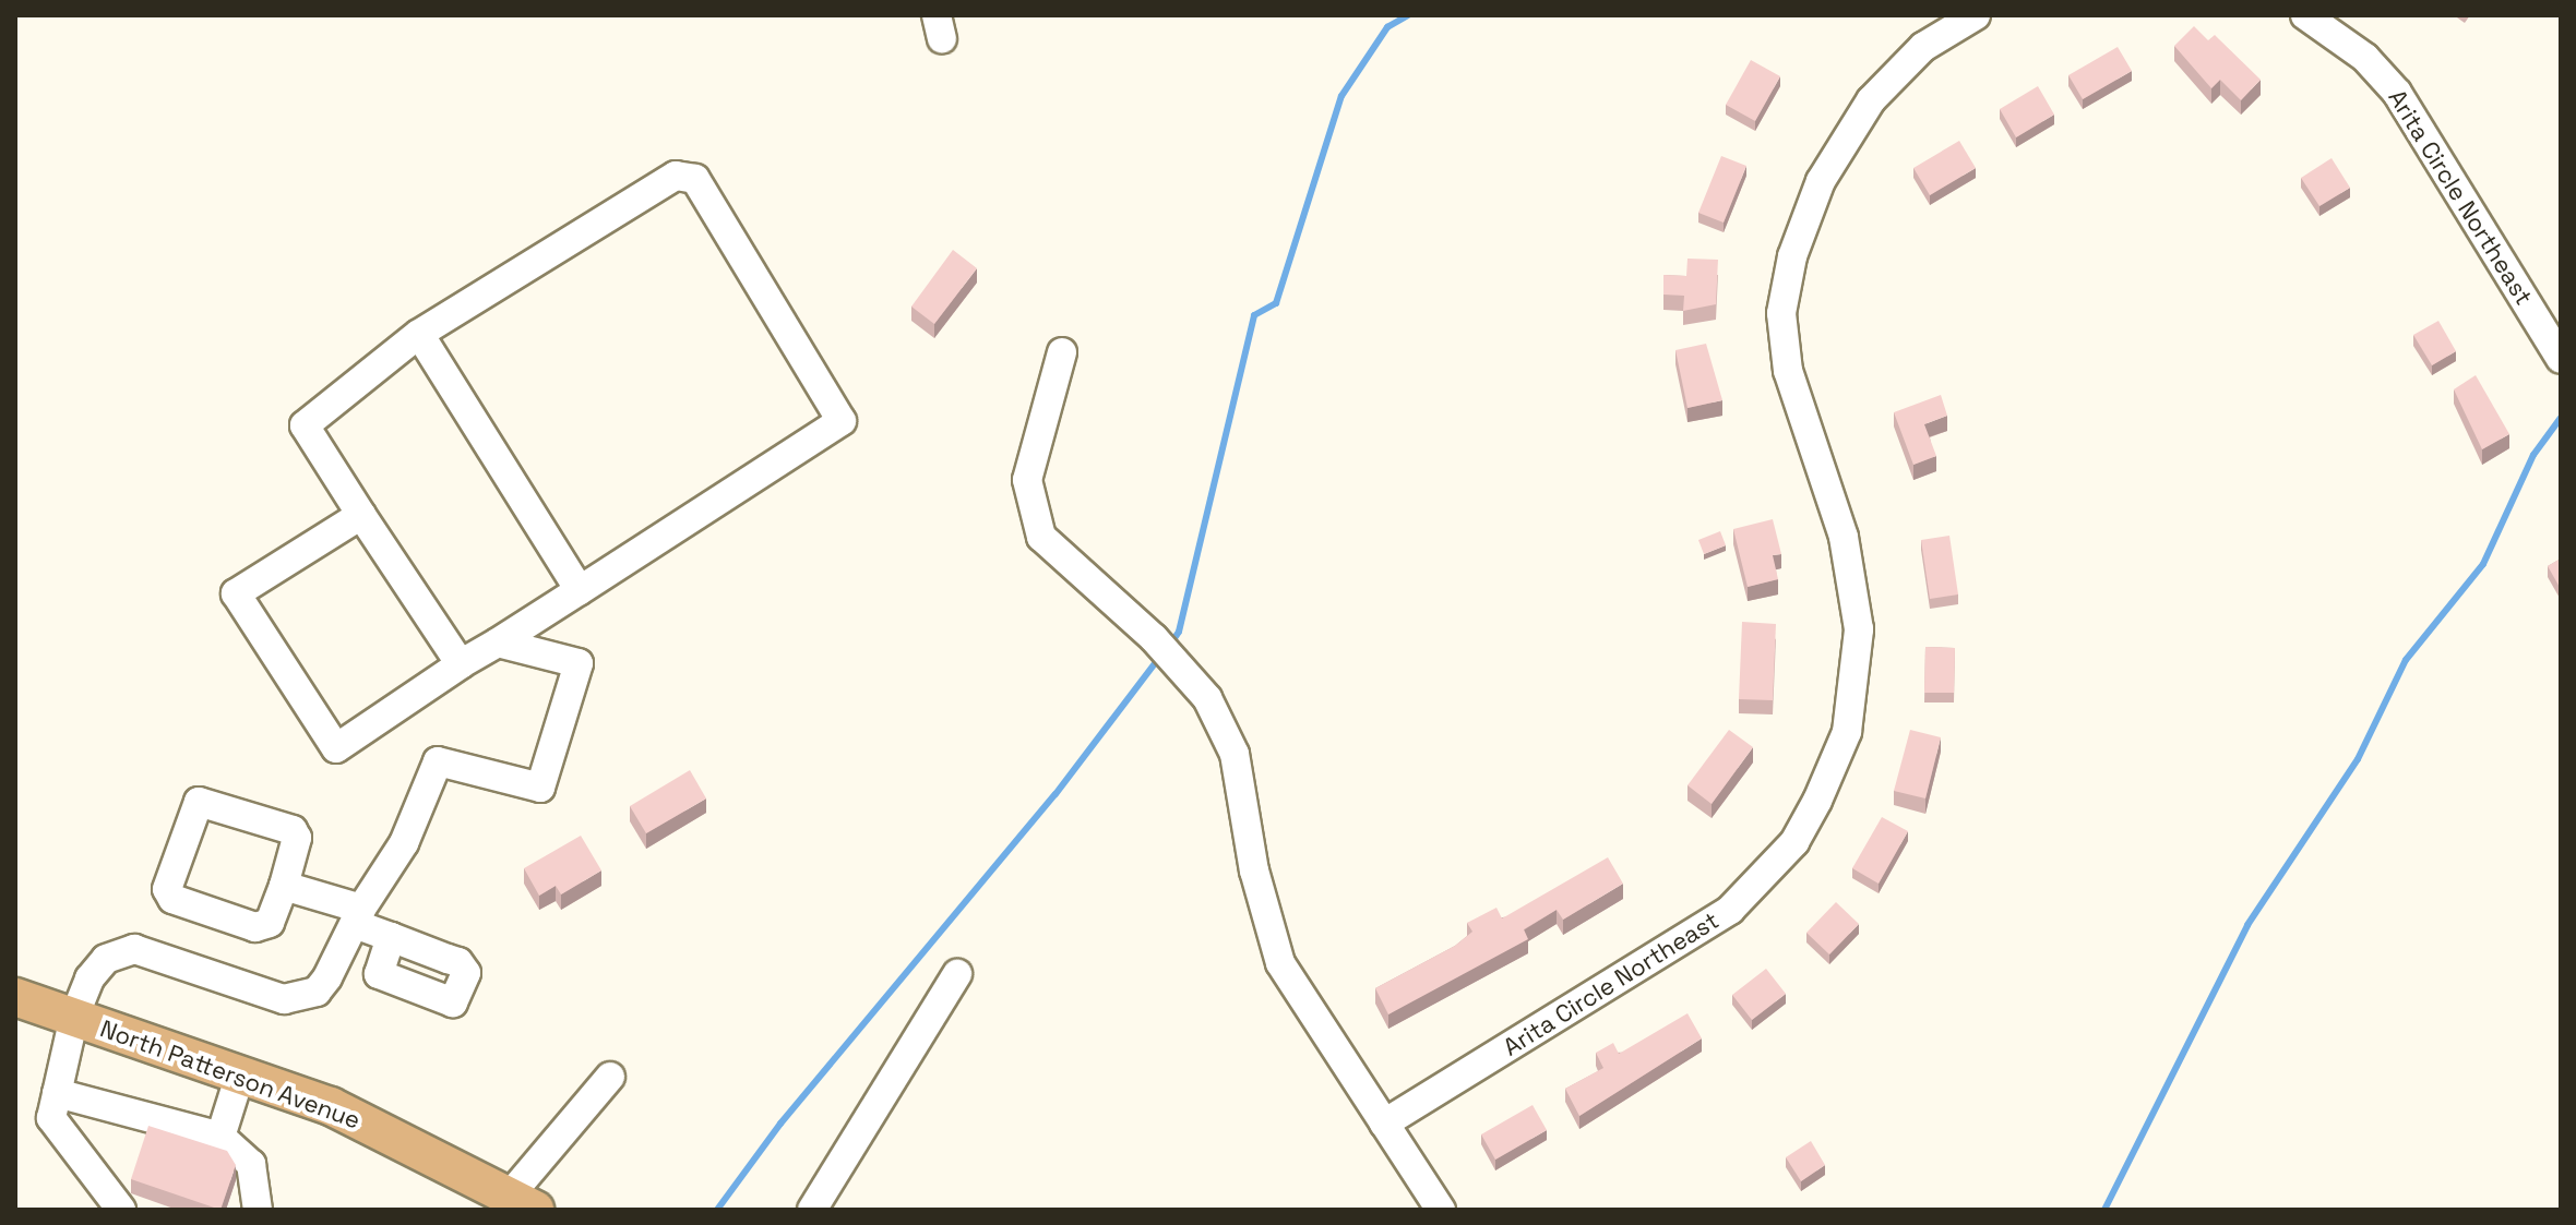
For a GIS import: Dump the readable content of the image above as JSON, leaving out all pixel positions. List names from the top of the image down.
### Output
{
  "streets": {
    "main road": ["North Patterson Avenue"],
    "street": ["Arita Circle Northeast"]
  }
}
